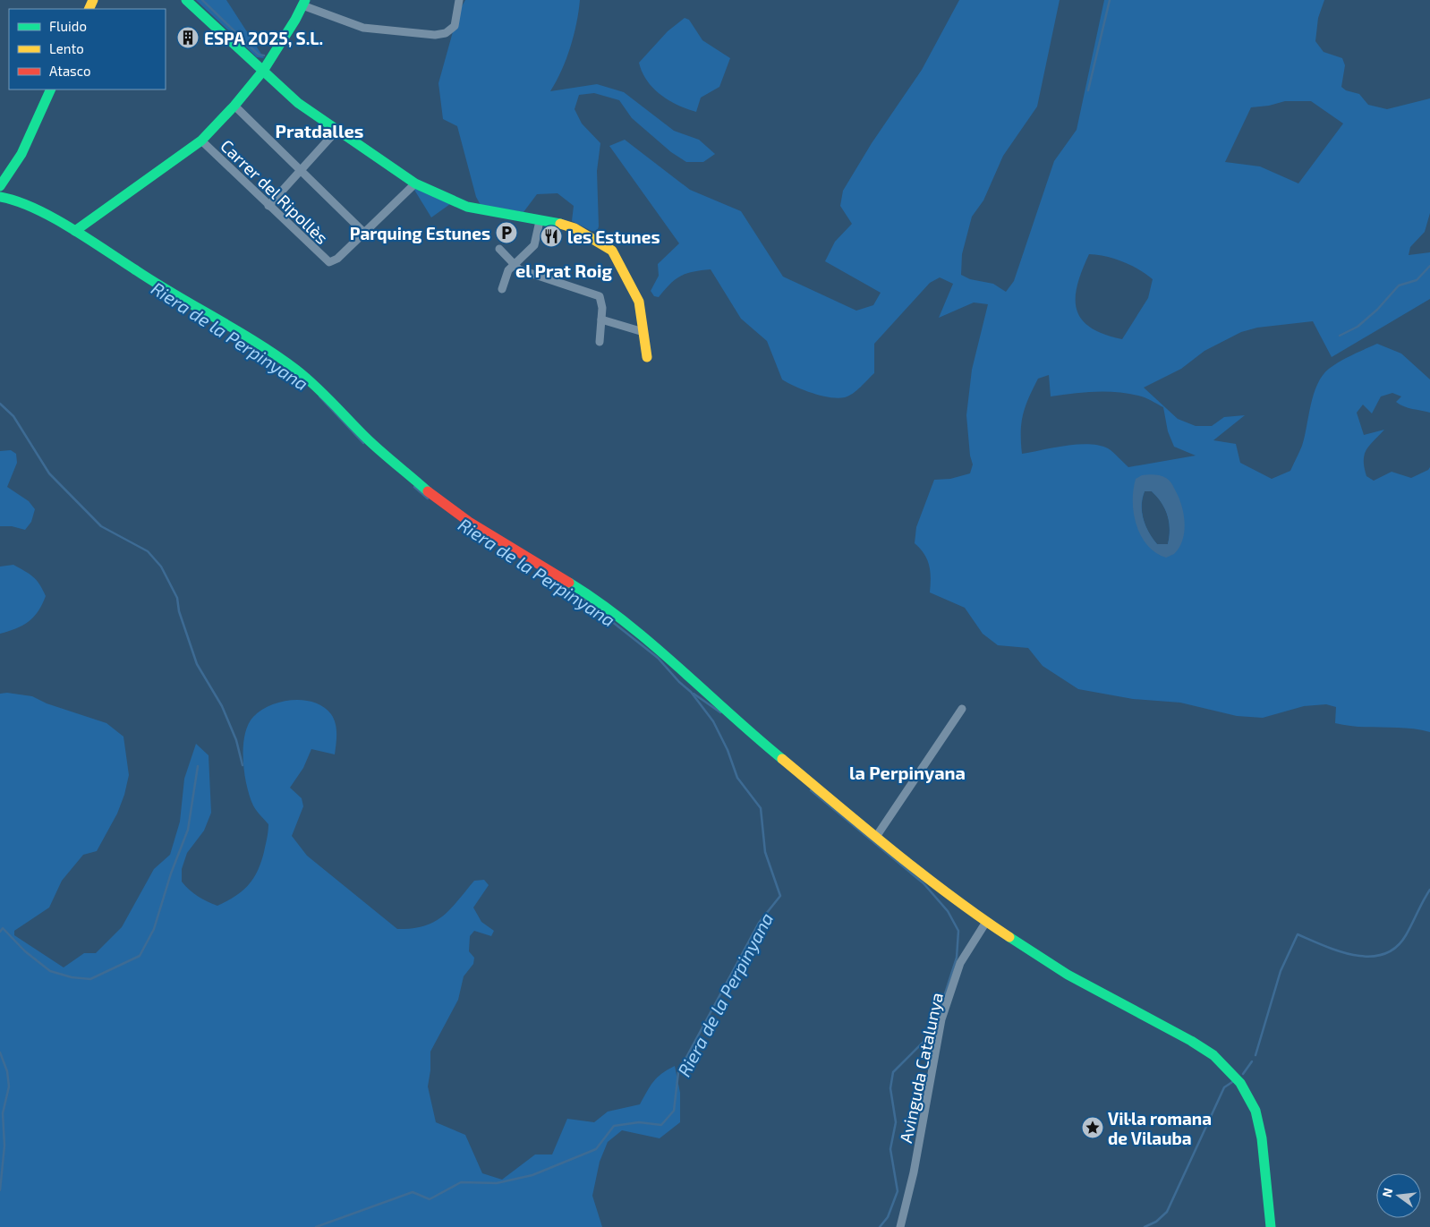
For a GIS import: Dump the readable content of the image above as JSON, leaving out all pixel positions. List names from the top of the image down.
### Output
{
  "streets": {
    "street": ["Carrer del Ripollès", "Avinguda Catalunya"]
  },
  "districts": ["Pratdalles", "el Prat Roig", "la Perpinyana"],
  "water": ["Riera de la Perpinyana"],
  "places": {
    "building": ["ESPA 2025, S.L."],
    "parking": ["Parquing Estunes"],
    "restaurant": ["les Estunes"],
    "place": ["Vil·la romana de Vilauba"]
  },
  "legend": ["Fluido", "Lento", "Atasco"],
  "north": "left"
}
